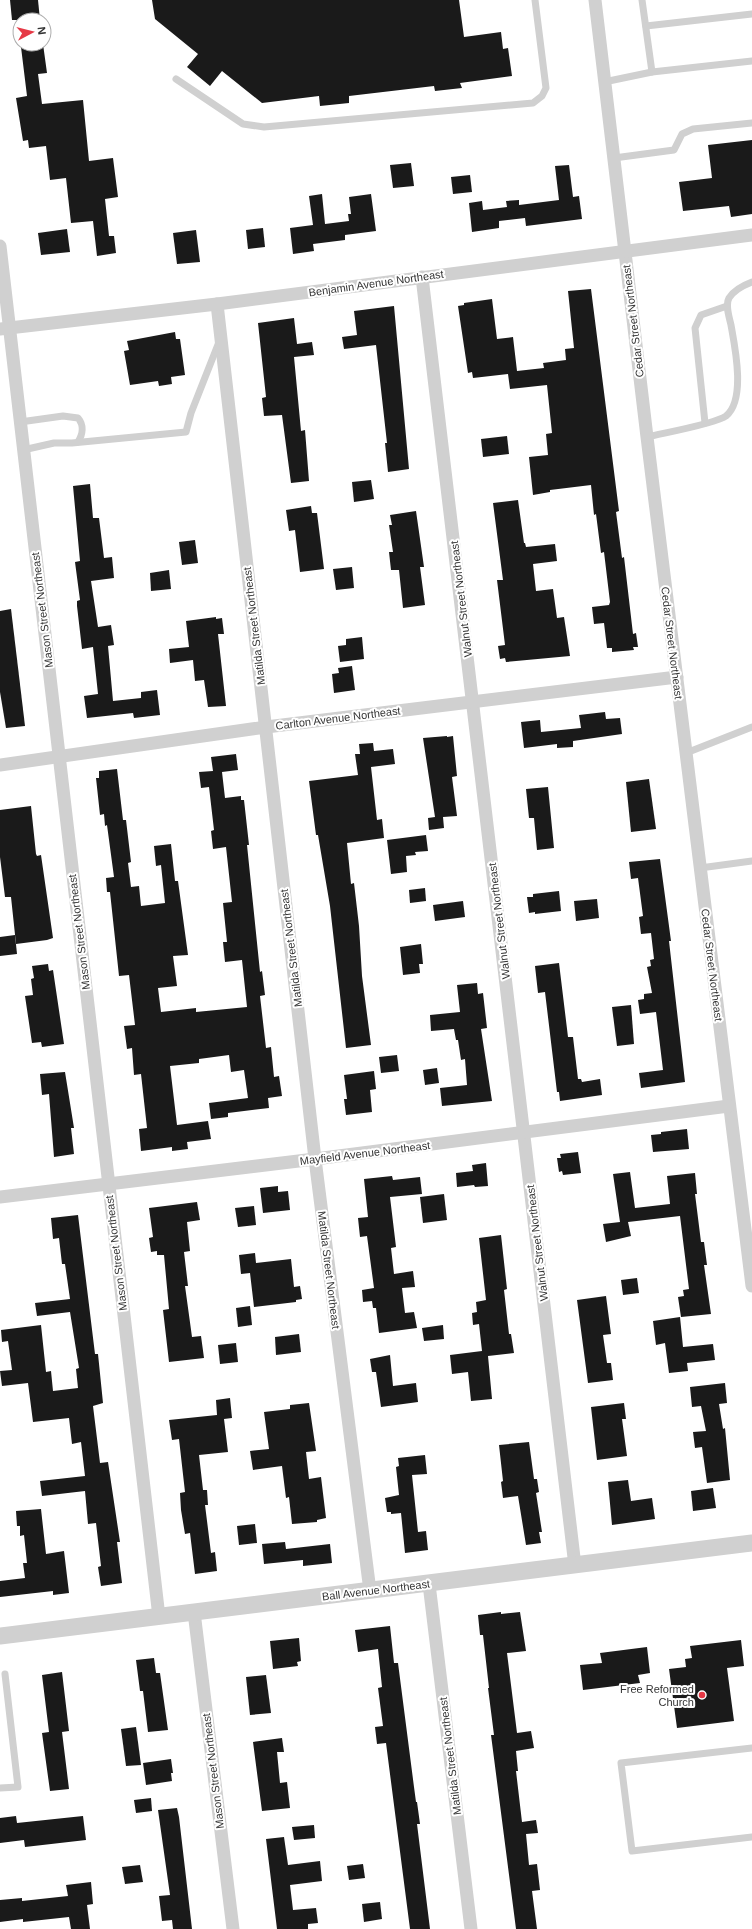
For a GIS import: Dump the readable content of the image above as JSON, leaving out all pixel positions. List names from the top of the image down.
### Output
{
  "streets": {
    "street": [
      "Benjamin Avenue Northeast",
      "Cedar Street Northeast",
      "Walnut Street Northeast",
      "Mason Street Northeast",
      "Matilda Street Northeast",
      "Carlton Avenue Northeast",
      "Mayfield Avenue Northeast",
      "Ball Avenue Northeast"
    ]
  },
  "crossings": [
    ["Benjamin Avenue Northeast", "Cedar Street Northeast"],
    ["Benjamin Avenue Northeast", "Walnut Street Northeast"],
    ["Benjamin Avenue Northeast", "Mason Street Northeast"],
    ["Benjamin Avenue Northeast", "Matilda Street Northeast"],
    ["Cedar Street Northeast", "Carlton Avenue Northeast"],
    ["Cedar Street Northeast", "Mayfield Avenue Northeast"],
    ["Walnut Street Northeast", "Carlton Avenue Northeast"],
    ["Walnut Street Northeast", "Mayfield Avenue Northeast"],
    ["Walnut Street Northeast", "Ball Avenue Northeast"],
    ["Mason Street Northeast", "Carlton Avenue Northeast"],
    ["Mason Street Northeast", "Mayfield Avenue Northeast"],
    ["Mason Street Northeast", "Ball Avenue Northeast"],
    ["Matilda Street Northeast", "Carlton Avenue Northeast"],
    ["Matilda Street Northeast", "Mayfield Avenue Northeast"],
    ["Matilda Street Northeast", "Ball Avenue Northeast"]
  ],
  "places": ["Free Reformed Church"],
  "north": "right"
}
